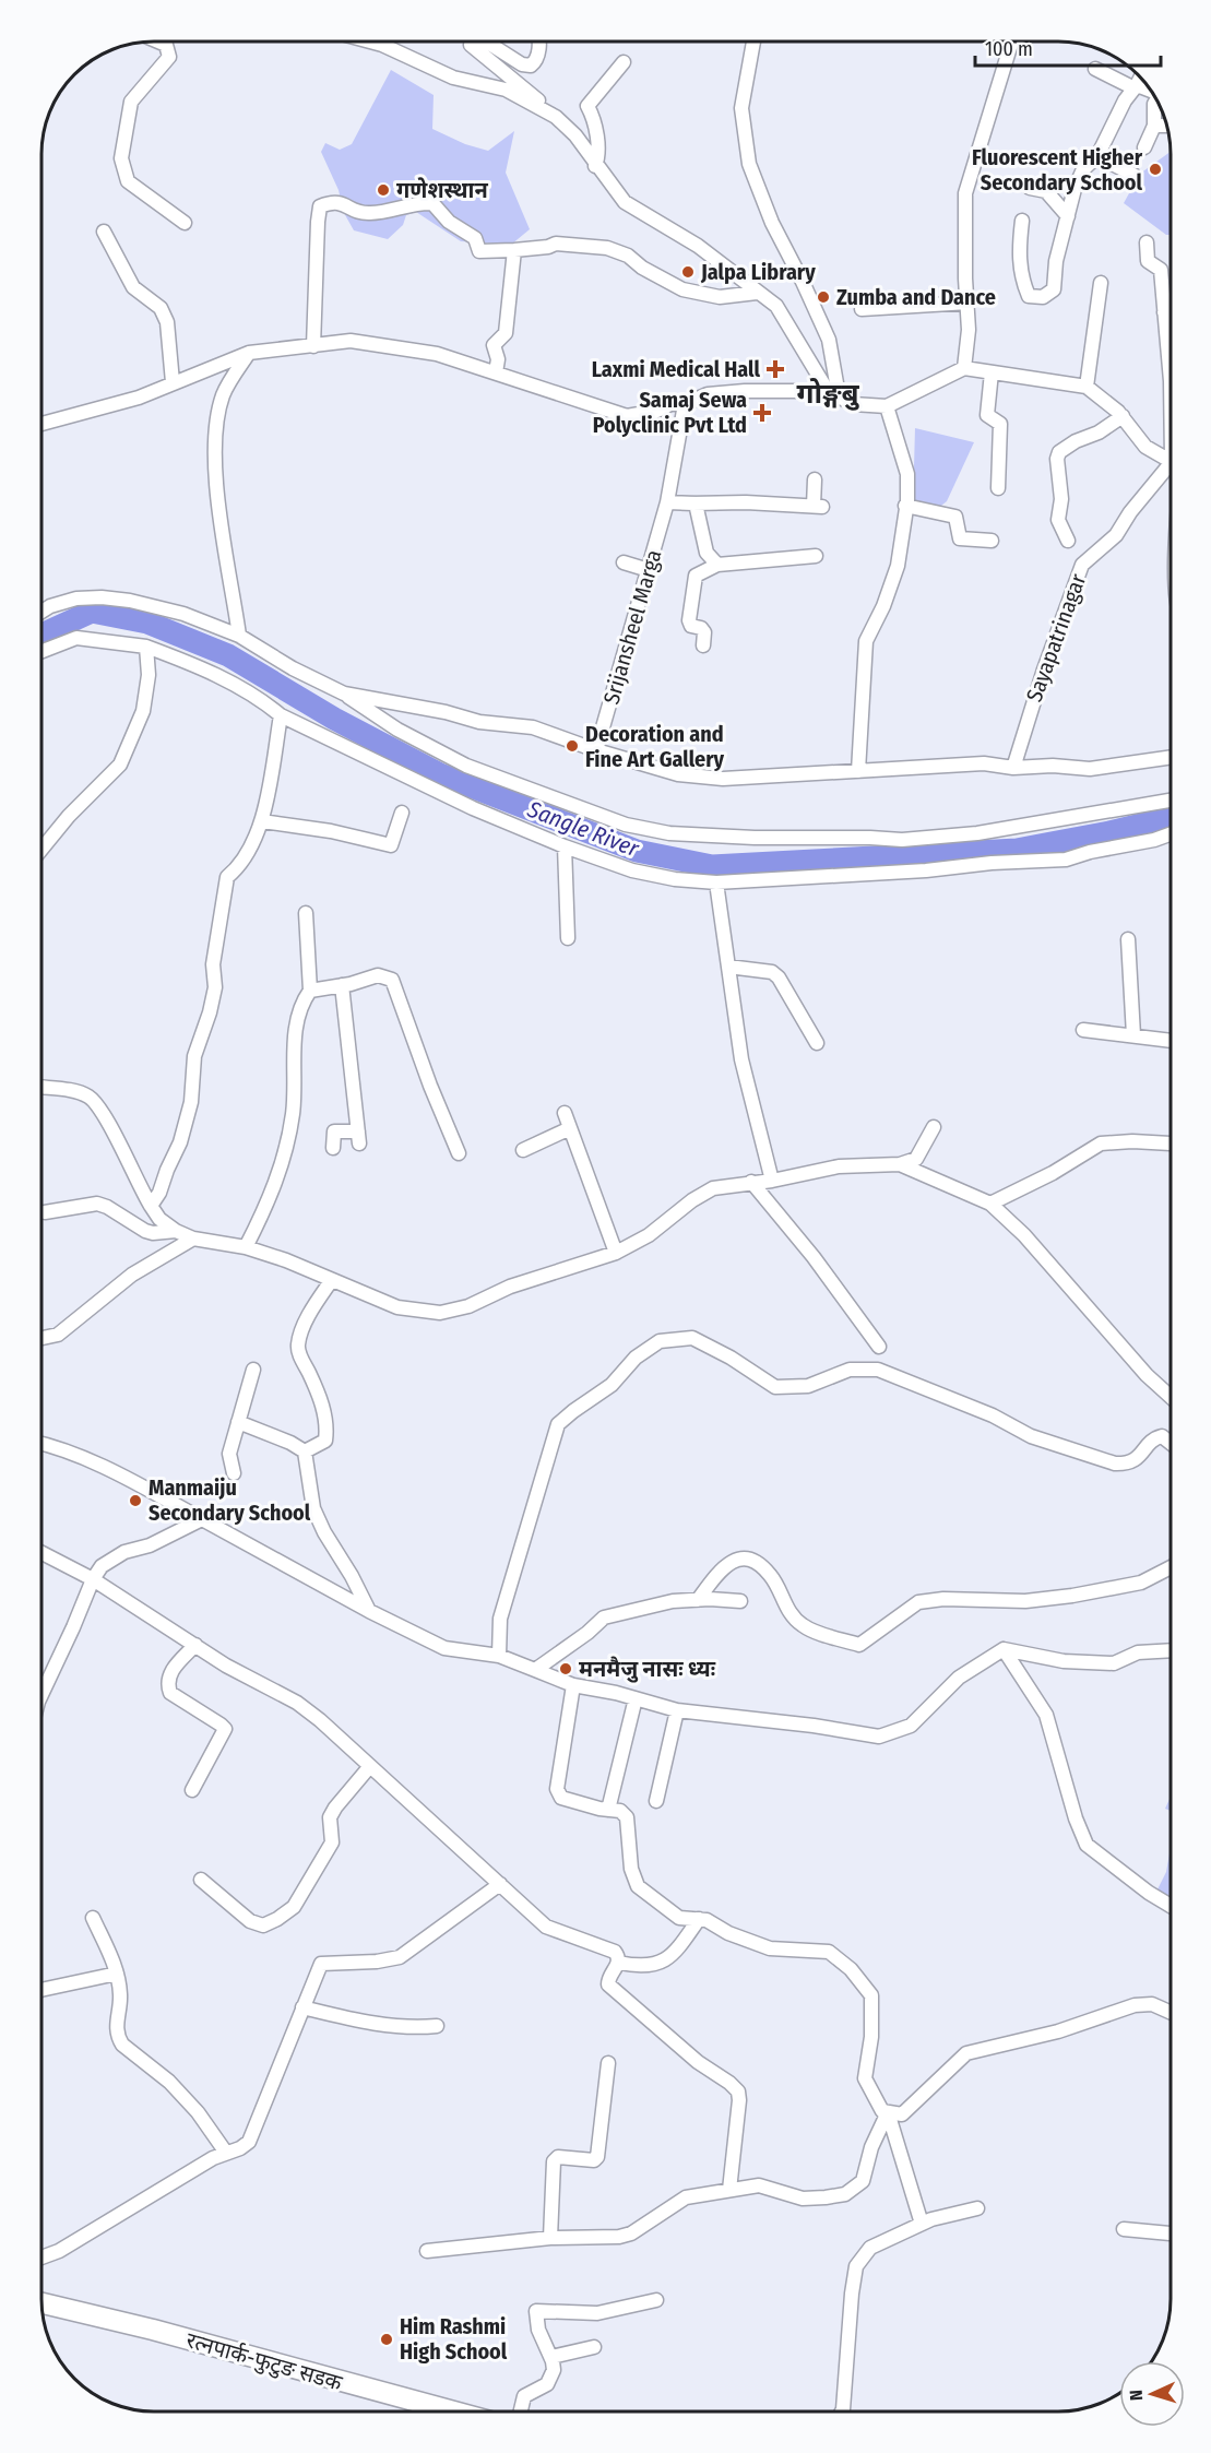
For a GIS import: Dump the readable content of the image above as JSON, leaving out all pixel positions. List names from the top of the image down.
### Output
{
  "streets": {
    "street": ["Srijansheel Marga", "Sayapatrinagar", "रत्नपार्क-फुटुङ सडक"]
  },
  "districts": ["गोङ्गबु"],
  "water": ["Sangle River"],
  "places": {
    "other": [
      "Fluorescent Higher Secondary School",
      "गणेशस्थान",
      "Jalpa Library",
      "Zumba and Dance",
      "Decoration and Fine Art Gallery",
      "Manmaiju Secondary School",
      "मनमैजु नासः ध्यः",
      "Him Rashmi High School"
    ],
    "health": ["Laxmi Medical Hall", "Samaj Sewa Polyclinic Pvt Ltd"]
  },
  "scale_bar": "100 m",
  "north": "left"
}
